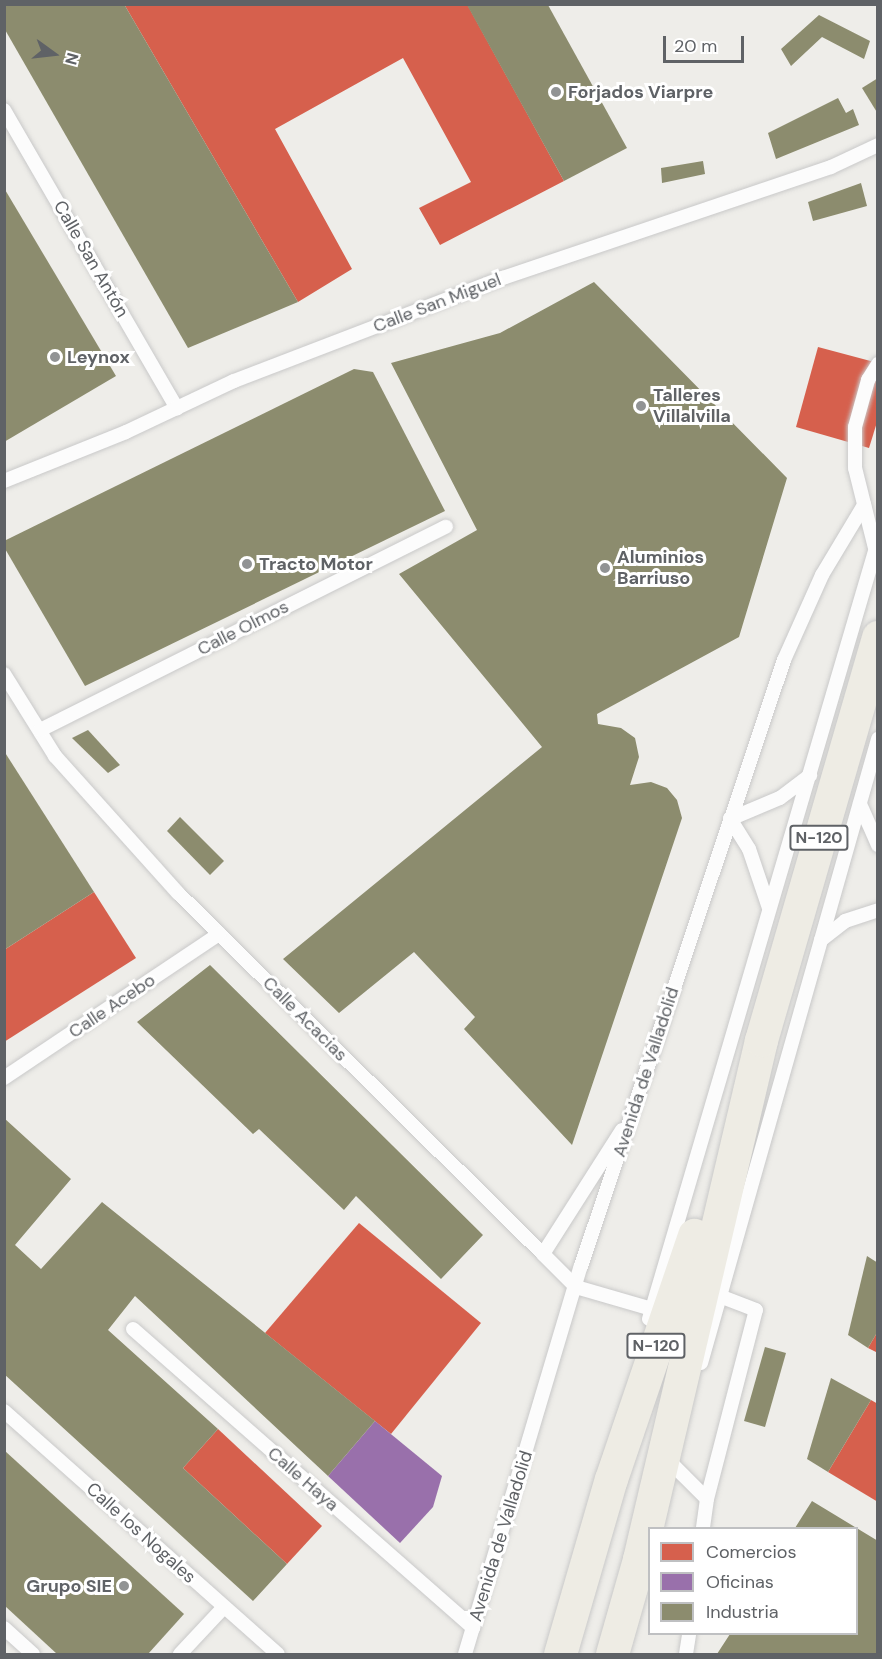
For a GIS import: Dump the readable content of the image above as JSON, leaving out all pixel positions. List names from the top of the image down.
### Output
{
  "streets": {
    "highway": ["N-120"],
    "lane": [
      "Calle San Antón",
      "Calle San Miguel",
      "Calle Olmos",
      "Calle Acebo",
      "Calle Acacias",
      "Avenida de Valladolid",
      "Calle Haya",
      "Calle los Nogales"
    ]
  },
  "crossings": [
    ["Calle San Antón", "Calle San Miguel"],
    ["Calle Olmos", "Calle Acacias"],
    ["Calle Acebo", "Calle Acacias"],
    ["Calle Acacias", "Avenida de Valladolid"],
    ["Avenida de Valladolid", "Calle Haya"]
  ],
  "places": [
    "Forjados Viarpre",
    "Leynox",
    "Talleres Villalvilla",
    "Tracto Motor",
    "Aluminios Barriuso",
    "Grupo SIE"
  ],
  "legend": ["Comercios", "Oficinas", "Industria"],
  "scale_bar": "20 m",
  "north": "right"
}
